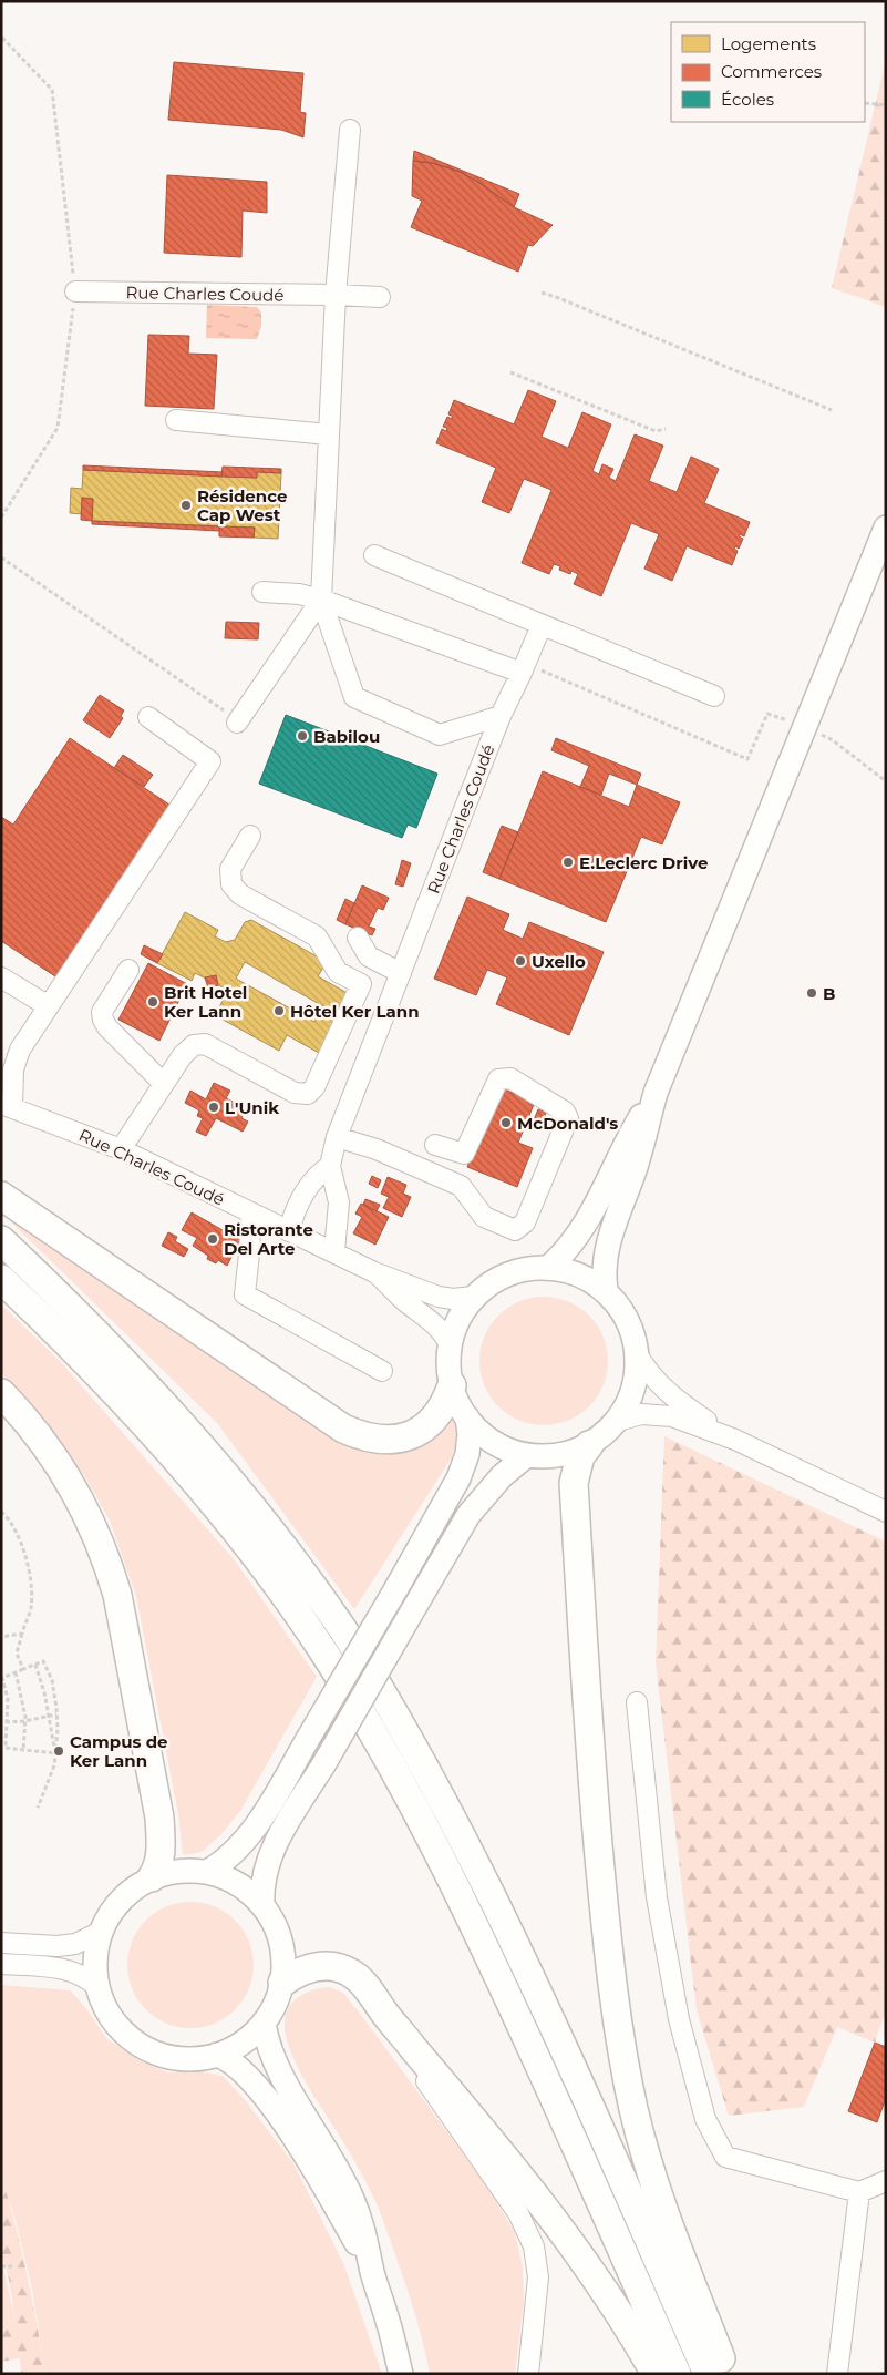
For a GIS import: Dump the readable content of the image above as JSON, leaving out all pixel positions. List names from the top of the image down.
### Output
{
  "streets": {
    "street": ["Rue Charles Coudé"]
  },
  "places": [
    "Résidence Cap West",
    "Babilou",
    "E.Leclerc Drive",
    "Uxello",
    "B",
    "Brit Hotel Ker Lann",
    "Hôtel Ker Lann",
    "L'Unik",
    "McDonald's",
    "Ristorante Del Arte",
    "Campus de Ker Lann"
  ],
  "legend": ["Logements", "Commerces", "Écoles"]
}
